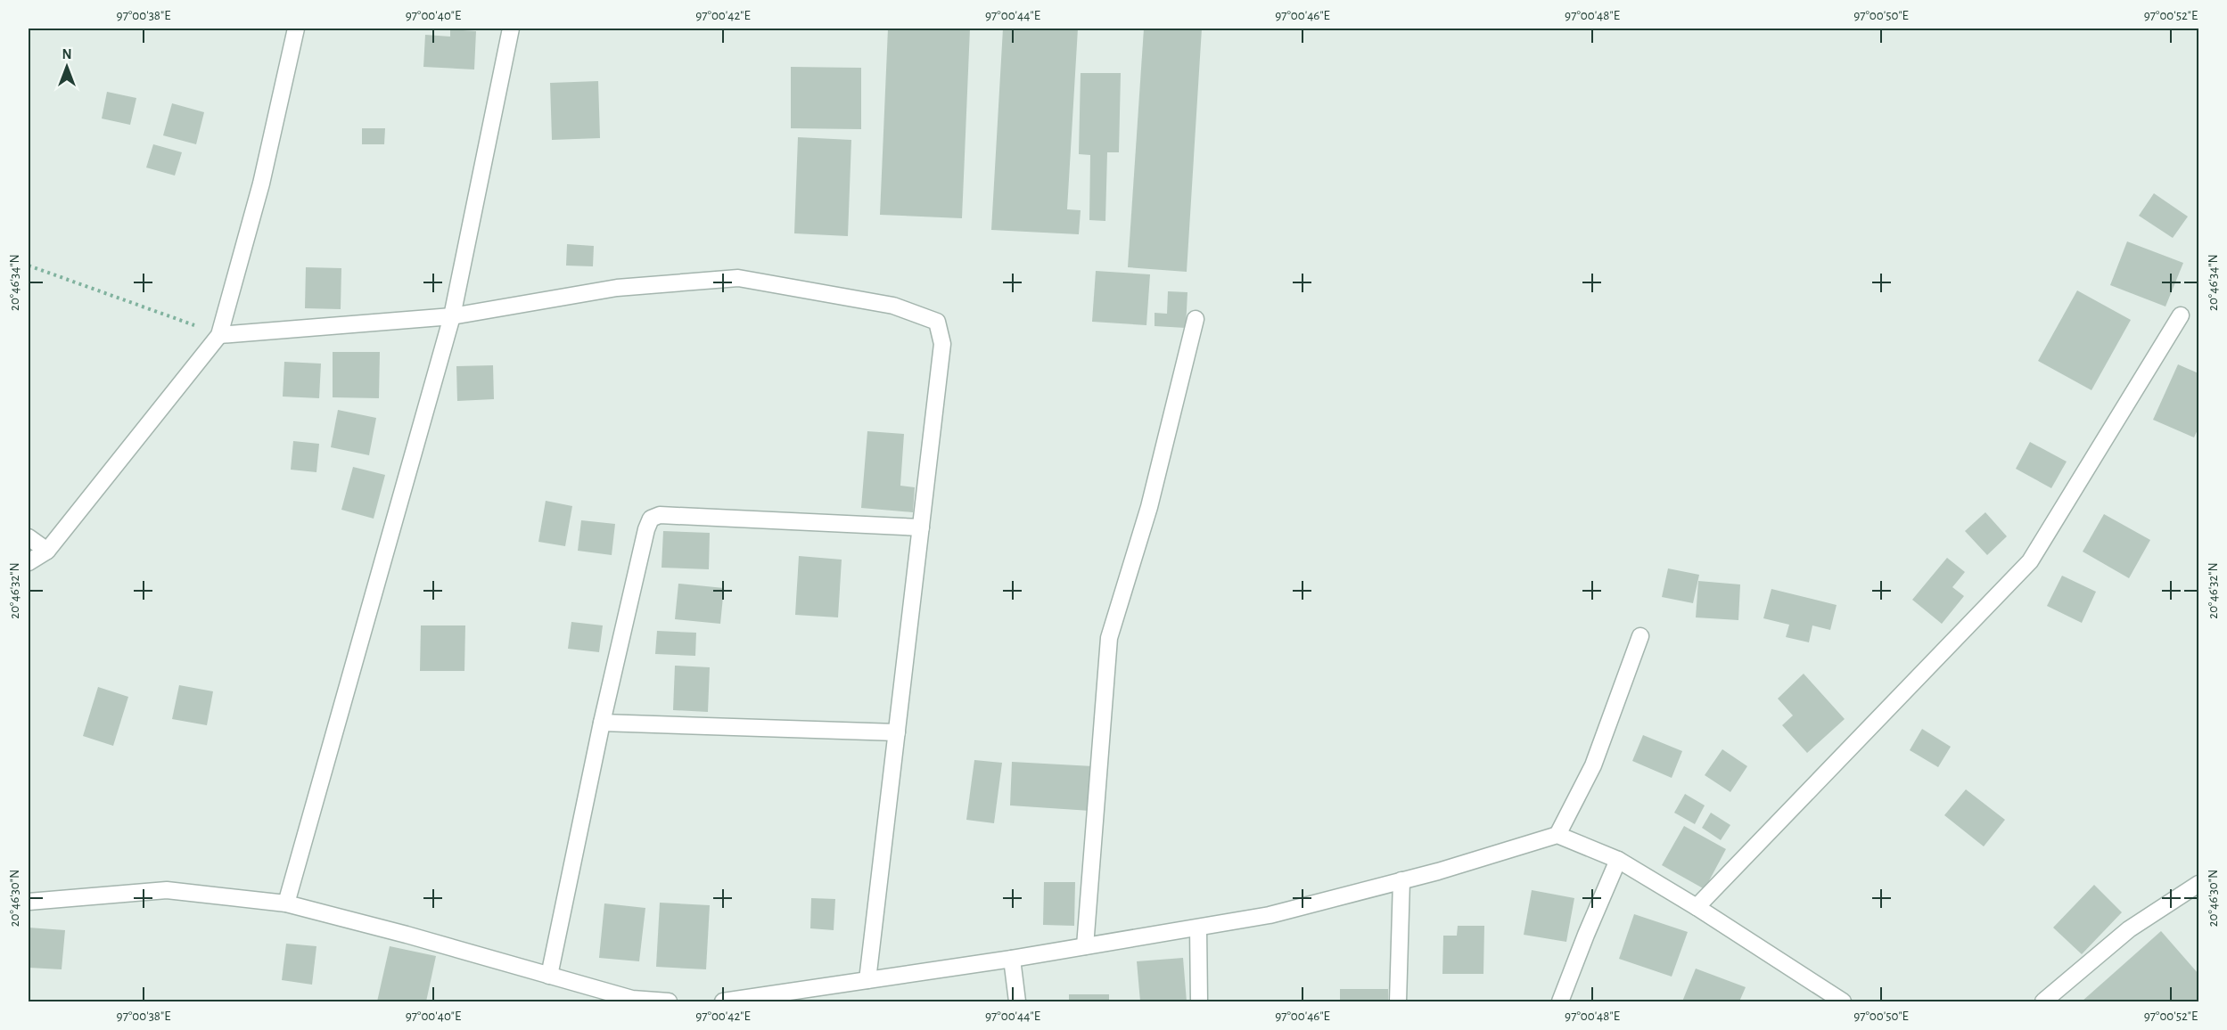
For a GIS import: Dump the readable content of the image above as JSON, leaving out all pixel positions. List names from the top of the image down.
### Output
{
  "north": "top",
  "coordinates": [
    "97°00'38\"E",
    "97°00'40\"E",
    "97°00'42\"E",
    "97°00'44\"E",
    "97°00'46\"E",
    "97°00'48\"E",
    "97°00'50\"E",
    "97°00'52\"E",
    "20°46'34\"N",
    "20°46'32\"N",
    "20°46'30\"N"
  ]
}
